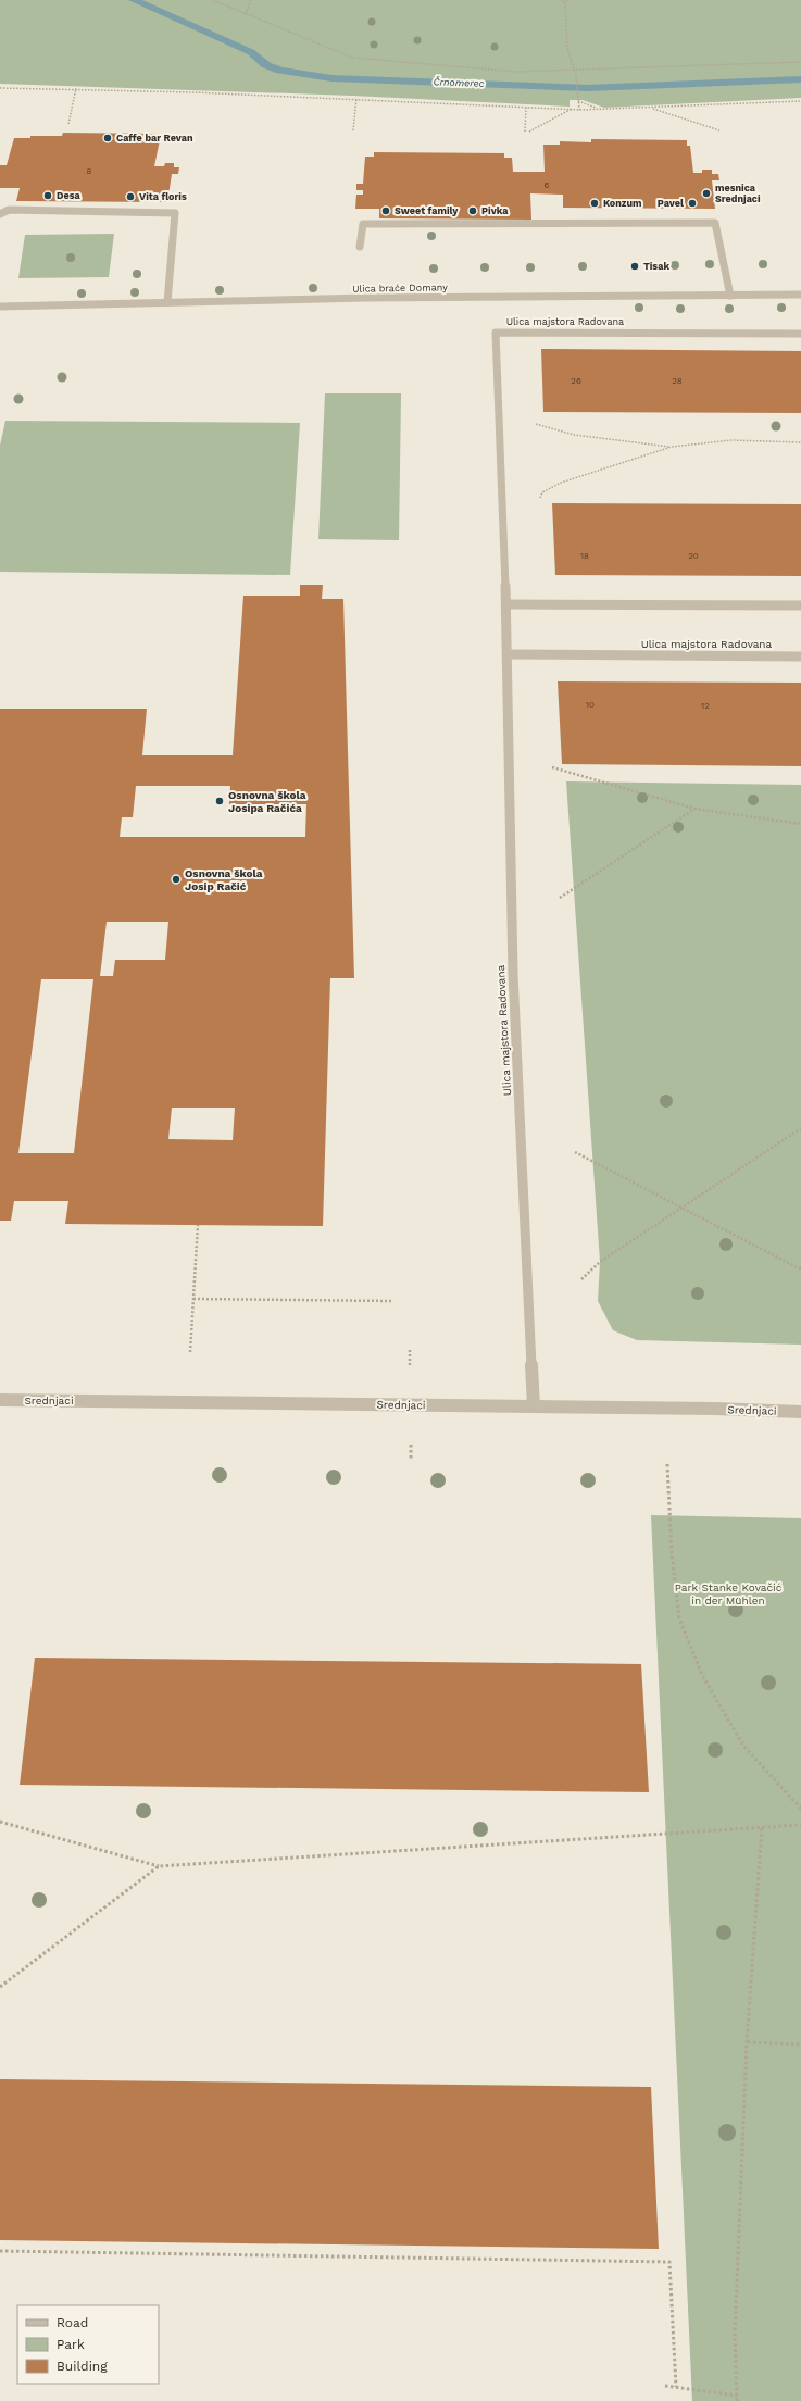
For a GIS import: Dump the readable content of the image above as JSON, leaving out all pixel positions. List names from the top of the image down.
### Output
{
  "streets": {
    "street": ["Ulica braće Domany", "Ulica majstora Radovana", "Srednjaci"]
  },
  "crossings": [
    ["Ulica majstora Radovana", "Srednjaci"]
  ],
  "water": ["Črnomerec"],
  "parks": ["Park Stanke Kovačić in der Mühlen"],
  "places": [
    "Caffe bar Revan",
    "mesnica Srednjaci",
    "Desa",
    "Vita floris",
    "Konzum",
    "Pavel",
    "Sweet family",
    "Pivka",
    "Tisak",
    "Osnovna škola Josipa Račića",
    "Osnovna škola Josip Račić"
  ],
  "house_numbers": [
    "8",
    "6",
    "26",
    "28",
    "18",
    "20",
    "10",
    "12"
  ],
  "legend": ["Road", "Park", "Building"]
}
